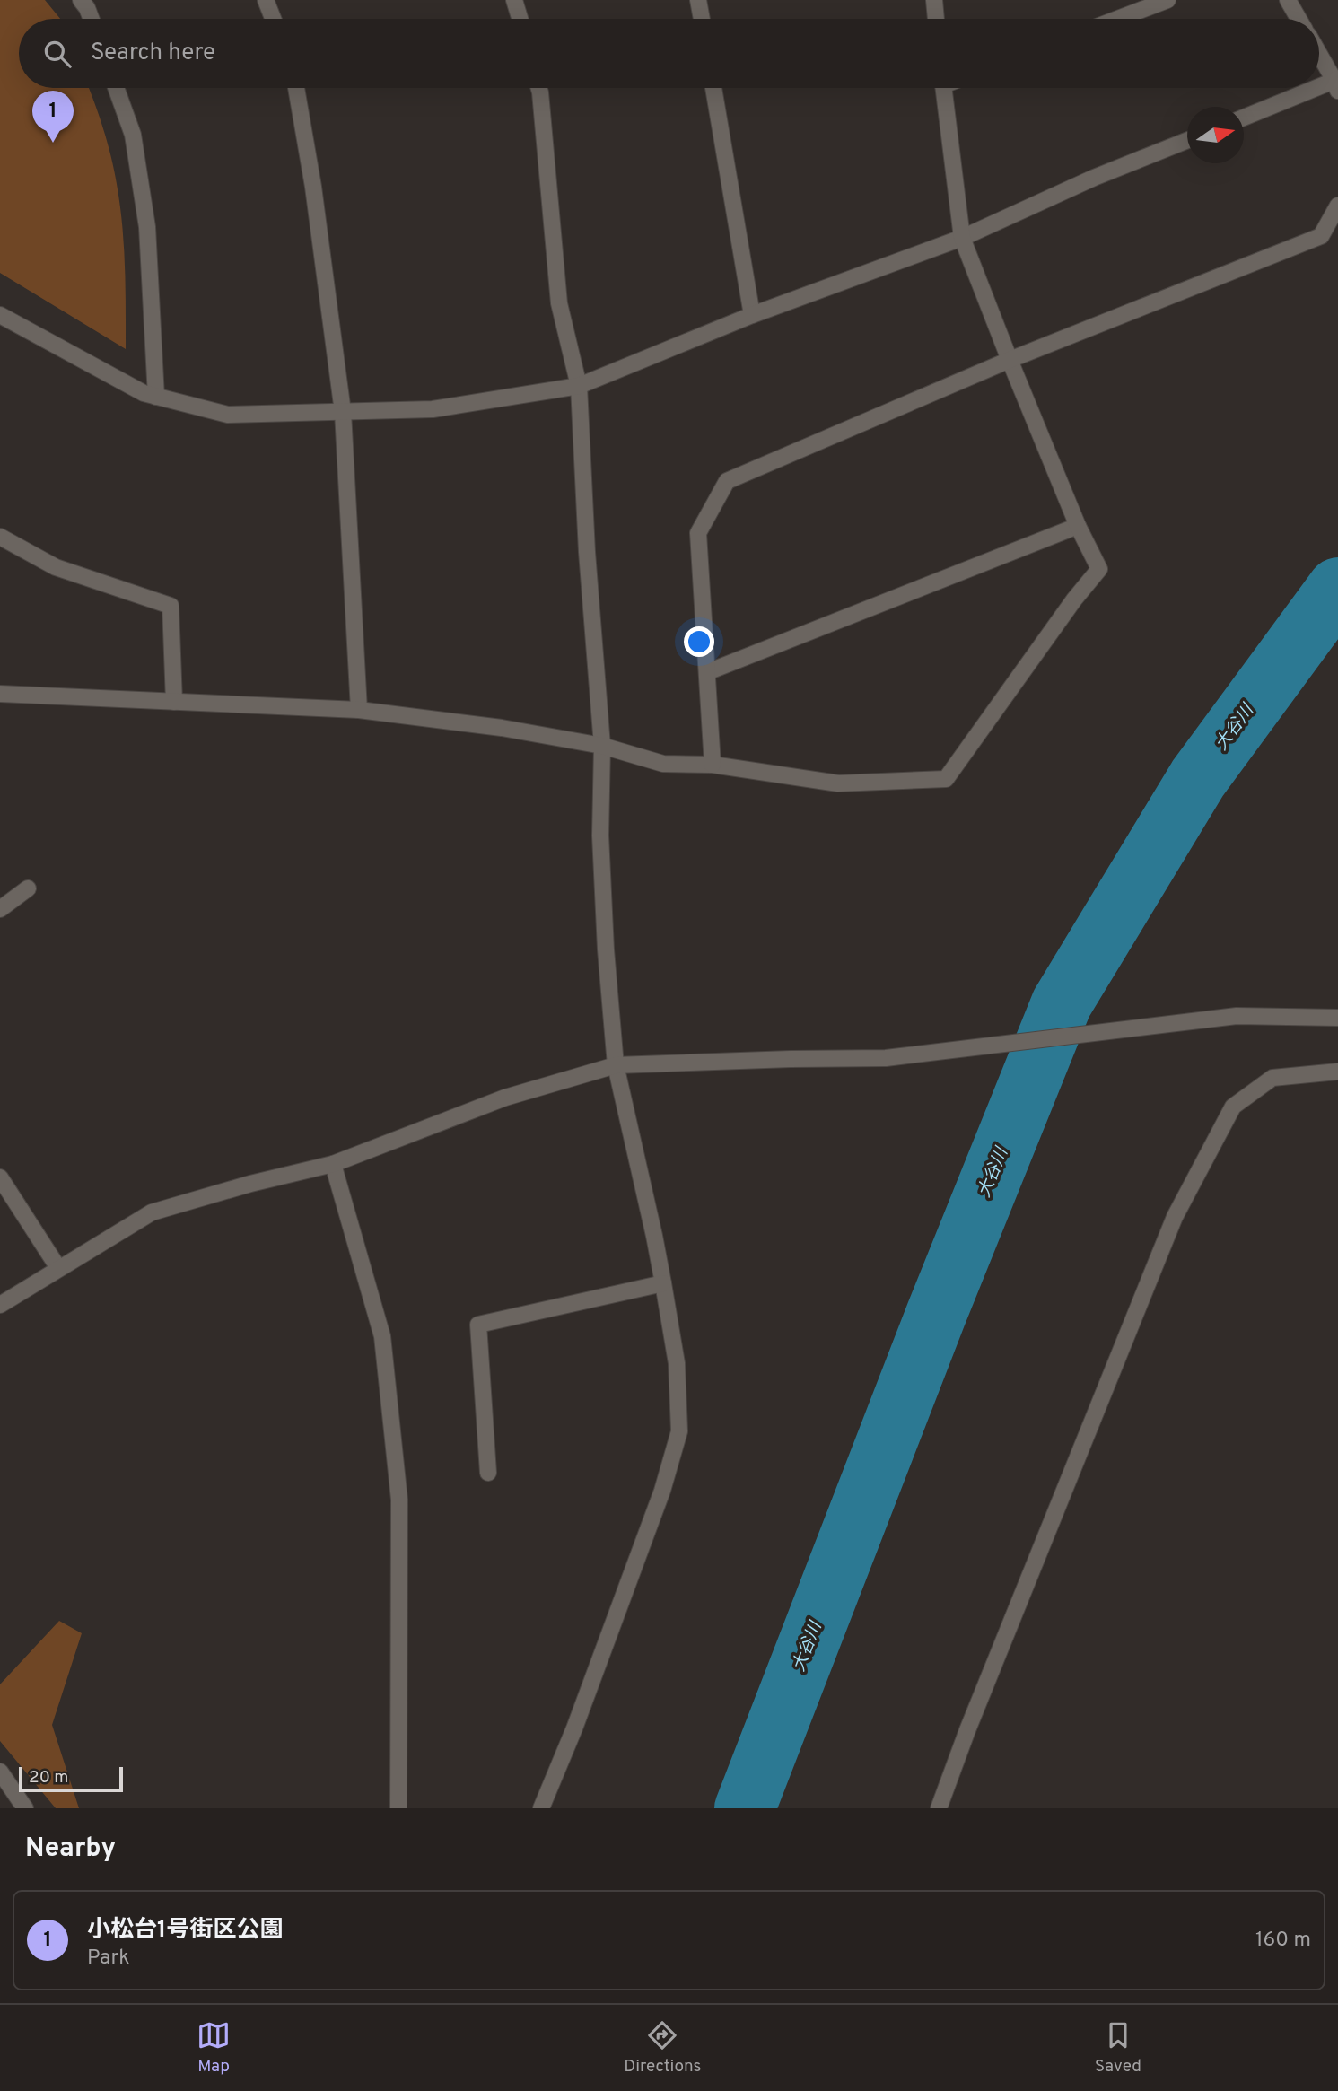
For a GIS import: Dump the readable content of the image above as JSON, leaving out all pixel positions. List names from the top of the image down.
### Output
{
  "water": ["大谷川"],
  "scale_bar": "20 m",
  "north": "right",
  "page": {
    "search": "Search here",
    "pins": "1",
    "scale": "20 m",
    "heading": "Nearby",
    "list": [
      {
        "mark": "1",
        "name": "小松台1号街区公園",
        "note": "Park",
        "value": "160 m"
      }
    ],
    "nav": ["Map", "Directions", "Saved"]
  }
}
